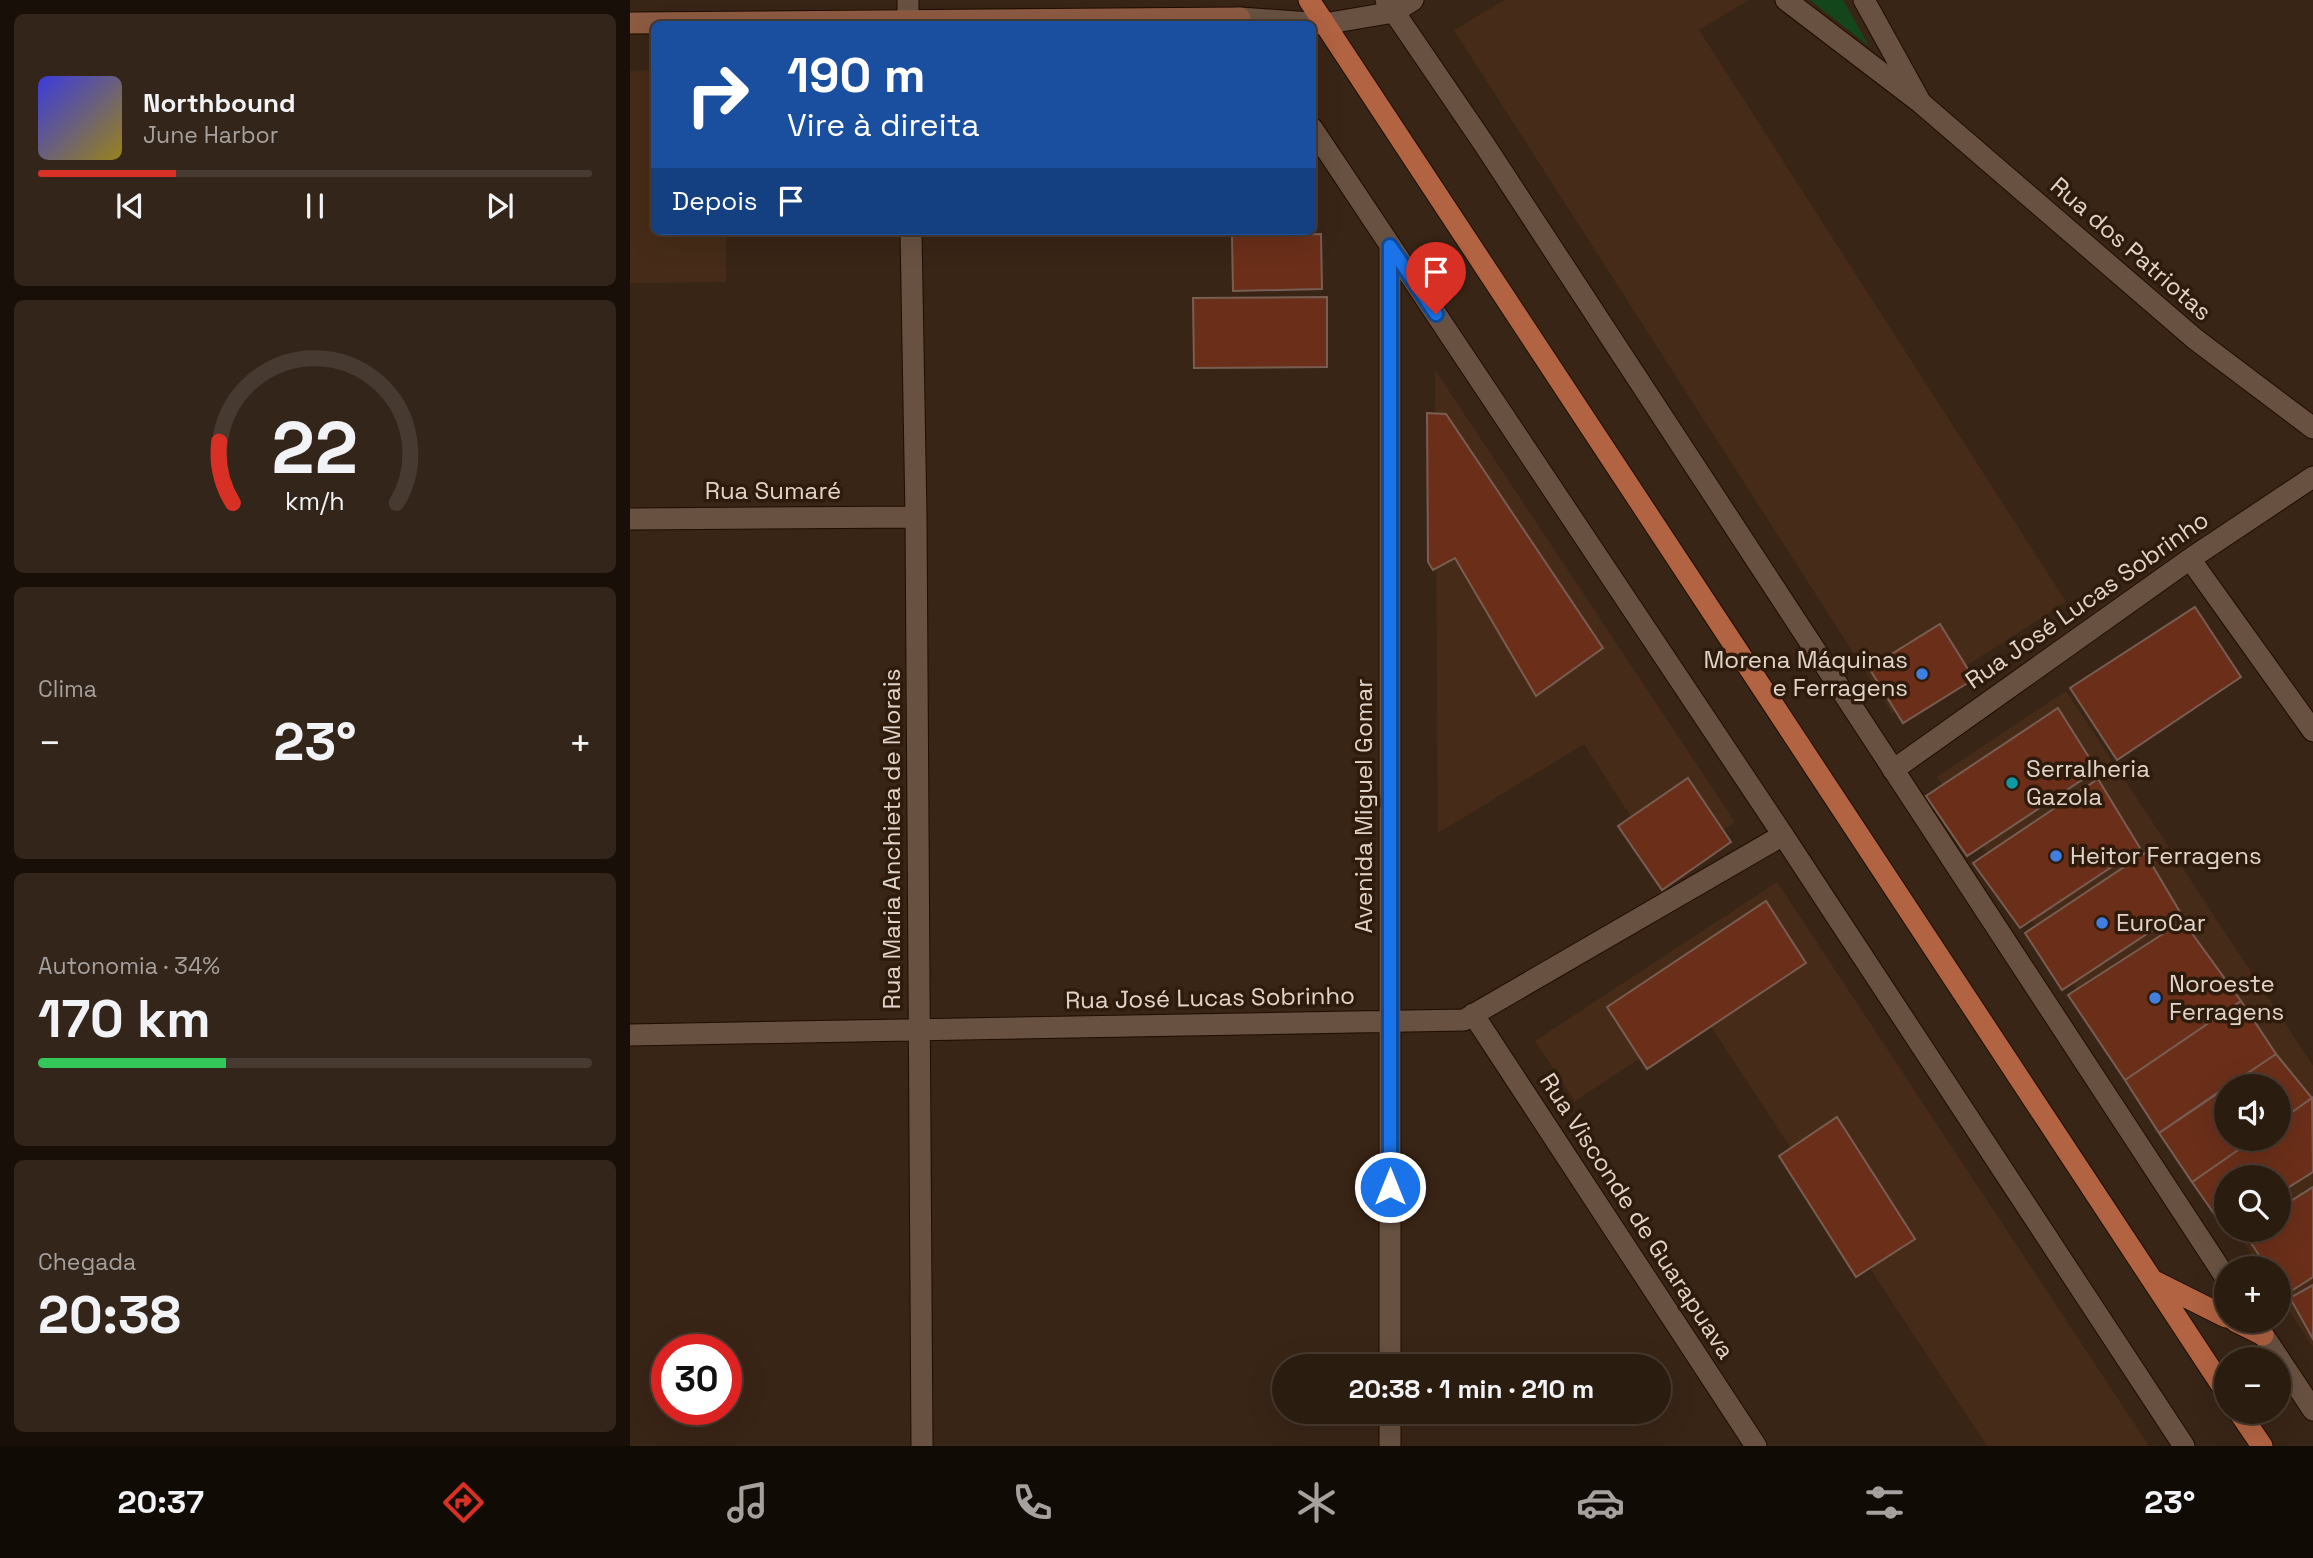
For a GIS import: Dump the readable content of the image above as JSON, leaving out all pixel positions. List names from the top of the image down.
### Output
{
  "streets": {
    "street": [
      "Rua dos Patriotas",
      "Rua Sumaré",
      "Rua José Lucas Sobrinho",
      "Avenida Miguel Gomar",
      "Rua Maria Anchieta de Morais",
      "Rua Visconde de Guarapuava"
    ]
  },
  "crossings": [
    ["Rua Sumaré", "Rua Maria Anchieta de Morais"],
    ["Rua José Lucas Sobrinho", "Avenida Miguel Gomar"],
    ["Rua José Lucas Sobrinho", "Rua Maria Anchieta de Morais"],
    ["Rua José Lucas Sobrinho", "Rua Visconde de Guarapuava"]
  ],
  "places": [
    "Morena Máquinas e Ferragens",
    "Serralheria Gazola",
    "Heitor Ferragens",
    "EuroCar",
    "Noroeste Ferragens"
  ],
  "page": {
    "turn": ["190 m", "Vire à direita"],
    "song": ["Northbound", "June Harbor"],
    "then": "Depois",
    "tile": [
      "Clima",
      ["Autonomia · 34%", "170 km"],
      ["Chegada", "20:38"]
    ],
    "heat": ["−", "23°", "+"],
    "map_buttons": ["+", "−"],
    "limit": "30",
    "trip": "20:38 · 1 min · 210 m",
    "tabs": ["20:37", "23°"],
    "gauge": ["22", "km/h"]
  }
}
